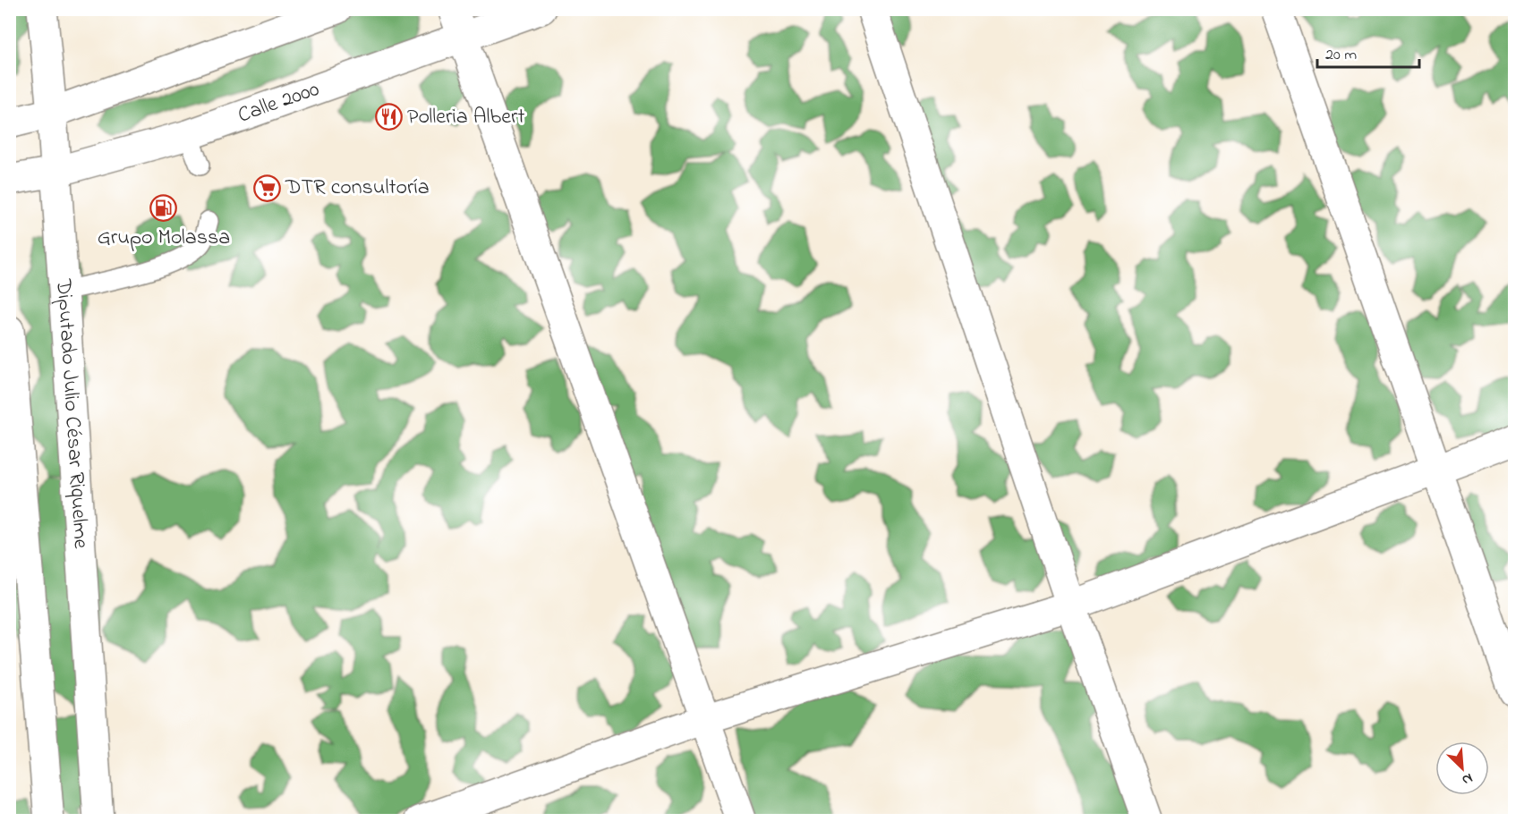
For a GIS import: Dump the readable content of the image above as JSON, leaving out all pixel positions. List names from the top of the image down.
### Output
{
  "streets": {
    "street": ["Calle 2000", "Diputado Julio César Riquelme"]
  },
  "crossings": [
    ["Calle 2000", "Diputado Julio César Riquelme"]
  ],
  "places": {
    "restaurant": ["Polleria Albert"],
    "supermarket": ["DTR consultoría"],
    "fuel station": ["Grupo Molassa"]
  },
  "scale_bar": "20 m",
  "north": "bottom right"
}
